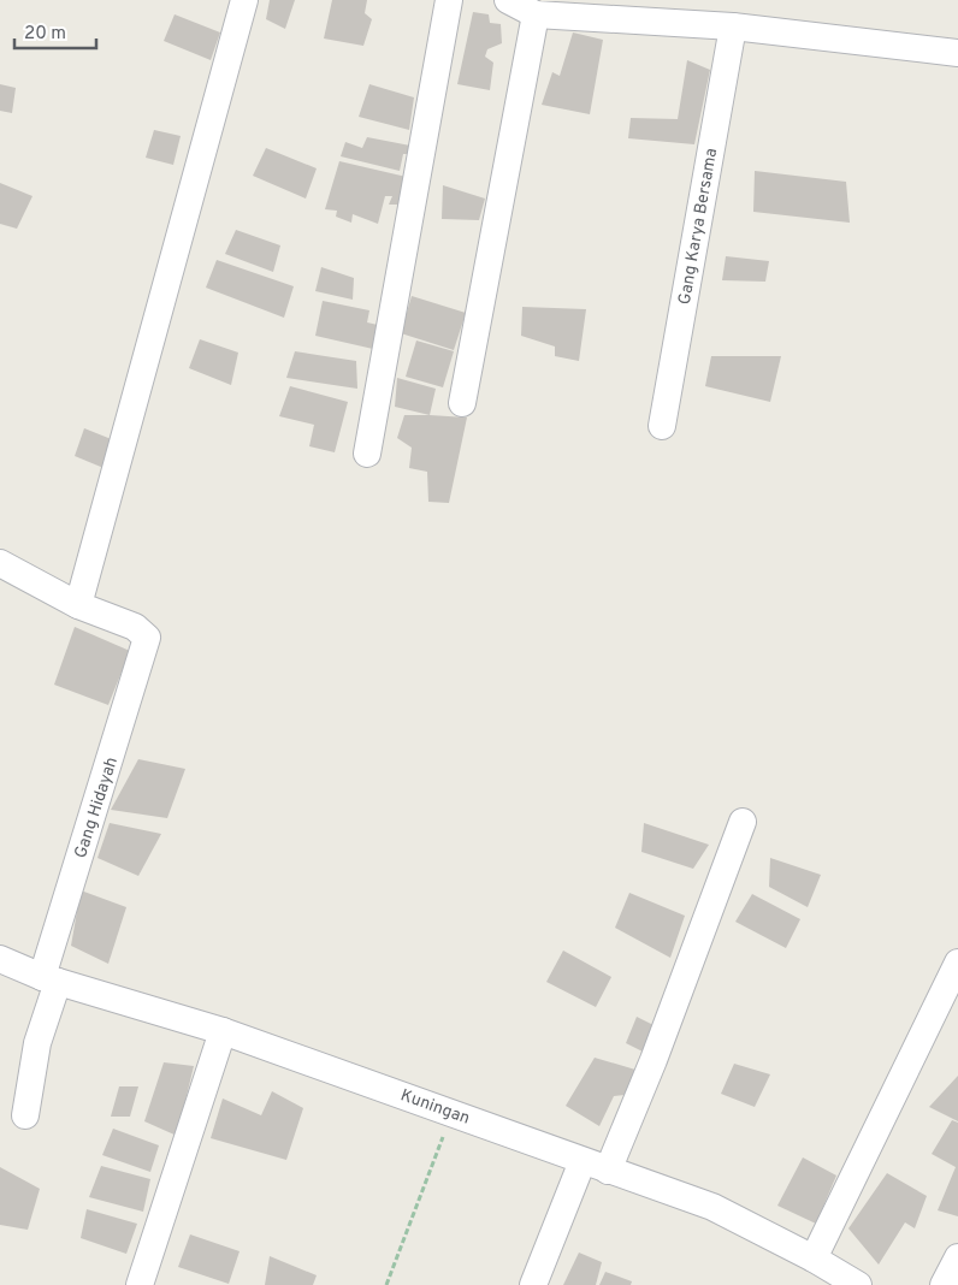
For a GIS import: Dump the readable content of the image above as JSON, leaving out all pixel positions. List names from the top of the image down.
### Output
{
  "streets": {
    "street": ["Gang Karya Bersama", "Gang Hidayah", "Kuningan"]
  },
  "crossings": [
    ["Gang Hidayah", "Kuningan"]
  ],
  "scale_bar": "20 m"
}
